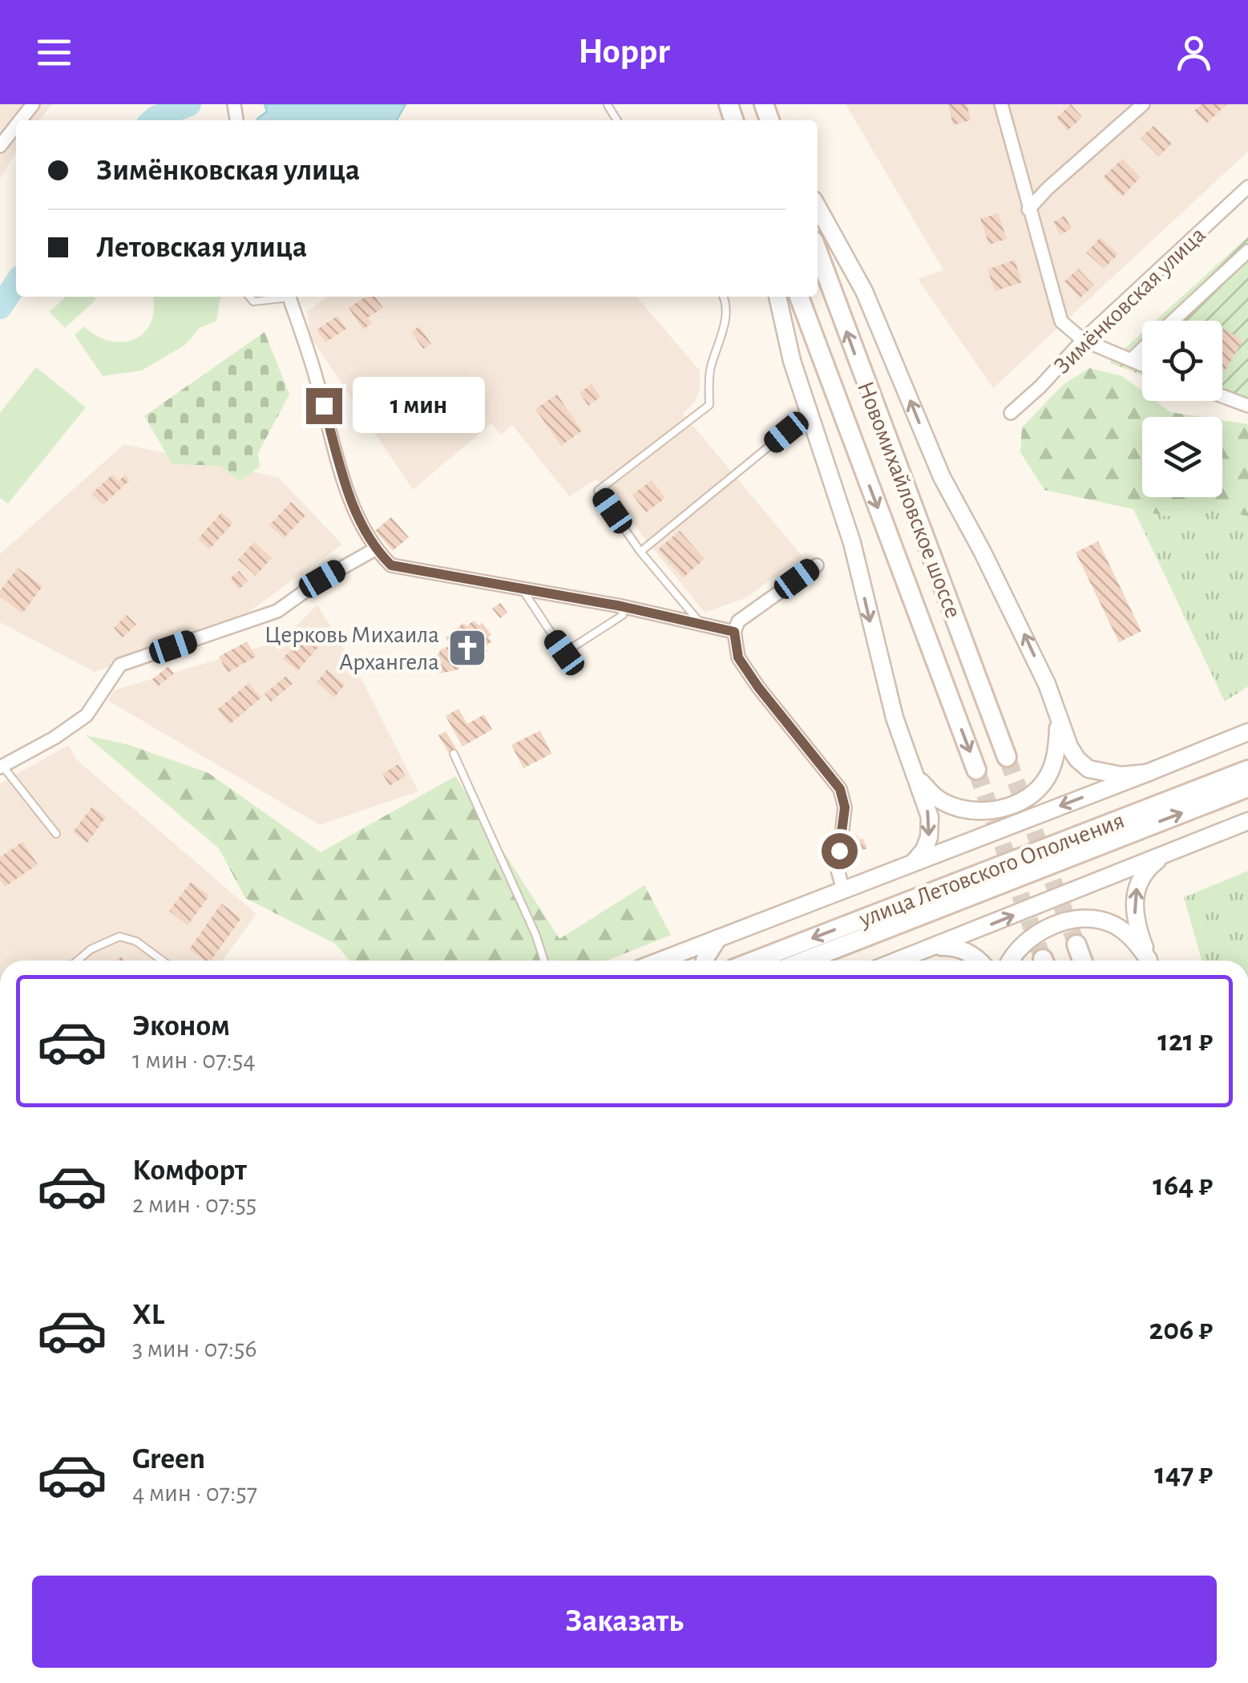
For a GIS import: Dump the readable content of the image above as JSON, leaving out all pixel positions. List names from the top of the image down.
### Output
{
  "streets": {
    "main road": ["Новомихайловское шоссе", "улица Летовского Ополчения"],
    "street": ["Зимёнковская улица"]
  },
  "places": {
    "church": ["Церковь Михаила Архангела"]
  },
  "page": {
    "header": "Hoppr",
    "banner": ["Зимёнковская улица", "Летовская улица"],
    "bubble": "1 мин",
    "list": [
      {
        "name": "Эконом",
        "note": "1 мин · 07:54",
        "value": "121 ₽"
      },
      {
        "name": "Комфорт",
        "note": "2 мин · 07:55",
        "value": "164 ₽"
      },
      {
        "name": "XL",
        "note": "3 мин · 07:56",
        "value": "206 ₽"
      },
      {
        "name": "Green",
        "note": "4 мин · 07:57",
        "value": "147 ₽"
      }
    ],
    "buttons": "Заказать"
  }
}
